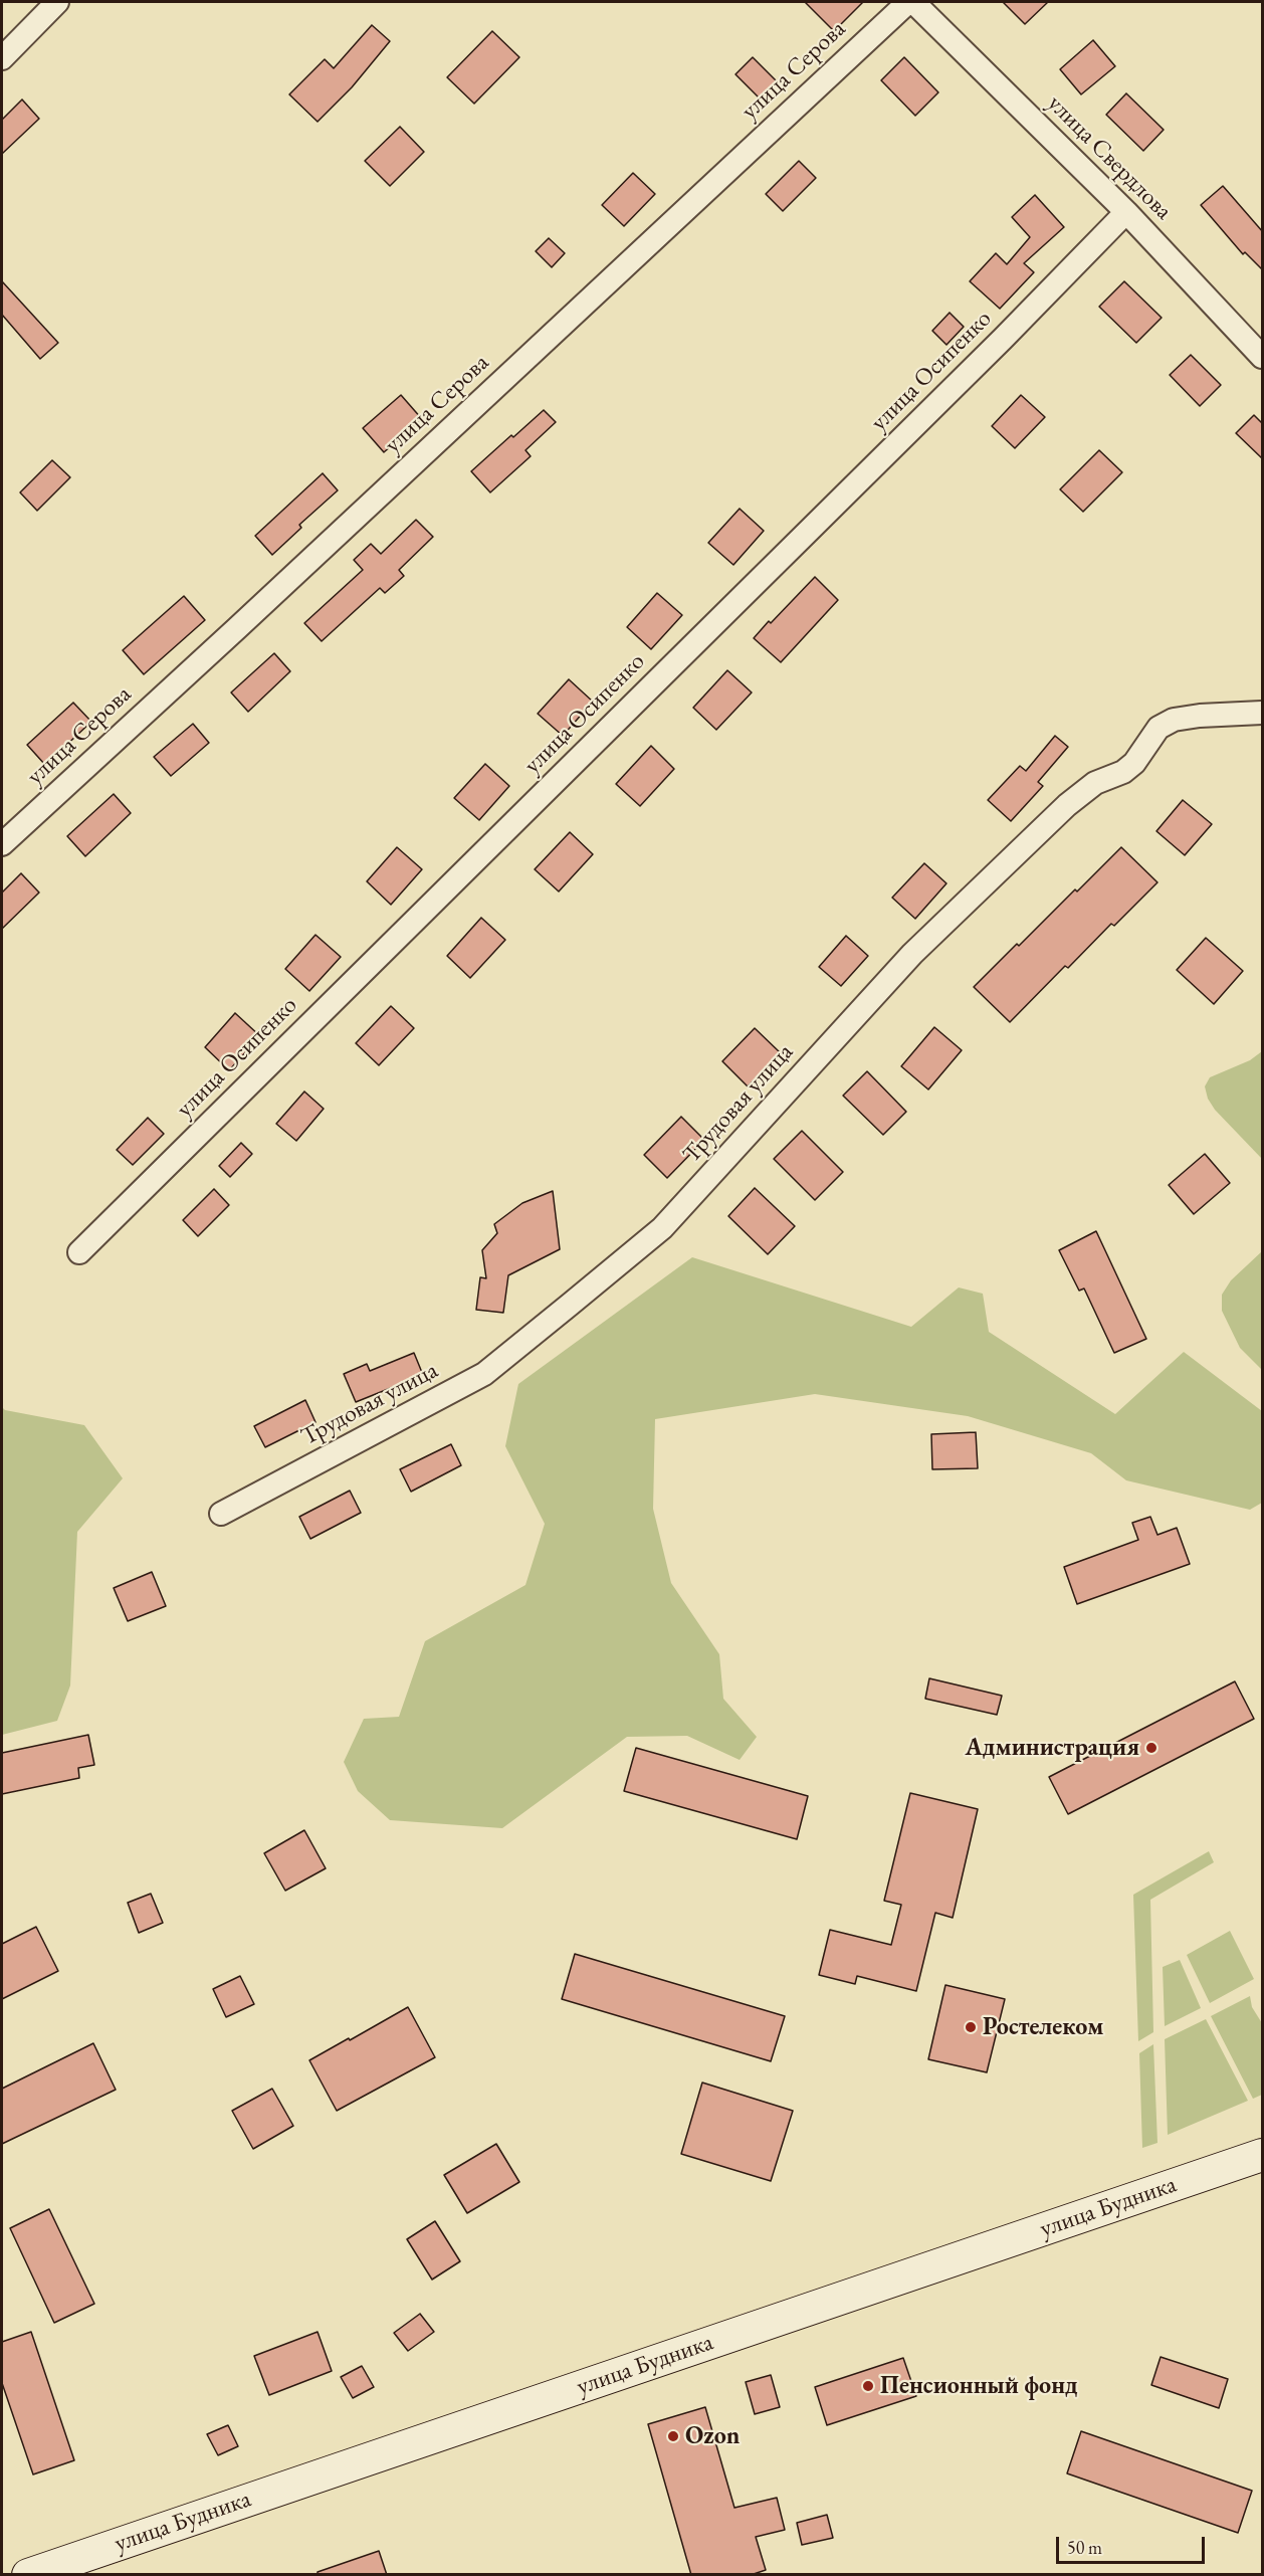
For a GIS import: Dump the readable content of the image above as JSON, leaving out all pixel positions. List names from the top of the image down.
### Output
{
  "streets": {
    "main road": ["улица Будника"],
    "street": [
      "улица Серова",
      "улица Свердлова",
      "улица Осипенко",
      "Трудовая улица"
    ]
  },
  "crossings": [
    ["улица Свердлова", "улица Осипенко"]
  ],
  "places": [
    "Администрация",
    "Ростелеком",
    "Пенсионный фонд",
    "Ozon"
  ],
  "scale_bar": "50 m"
}
